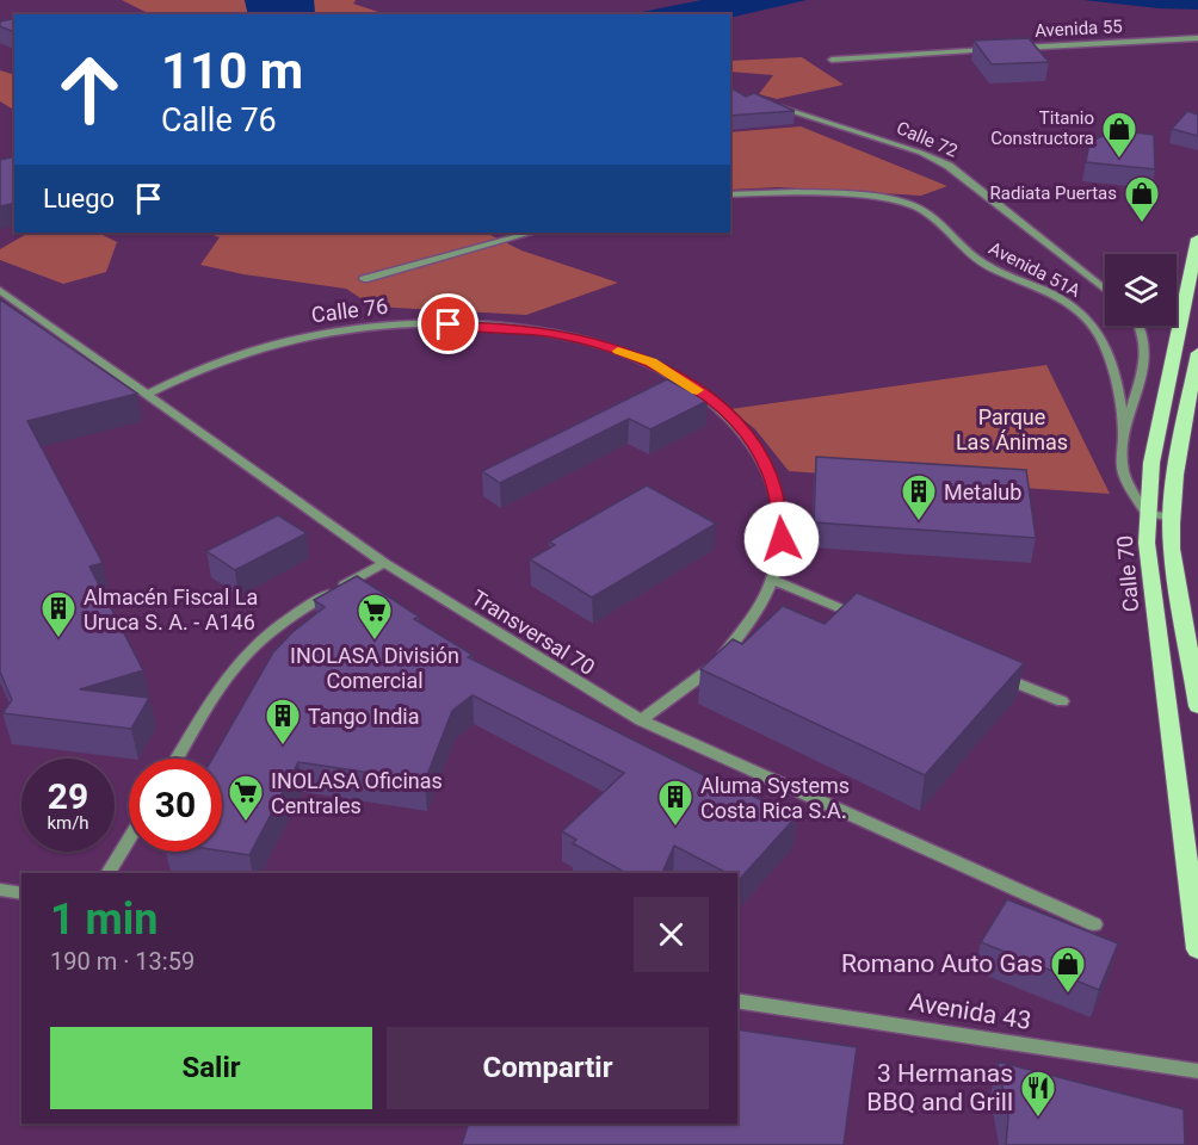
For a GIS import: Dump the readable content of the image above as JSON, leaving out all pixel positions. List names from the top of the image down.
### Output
{
  "streets": {
    "main road": ["Calle 70"],
    "street": [
      "Avenida 55",
      "Calle 72",
      "Avenida 51A",
      "Calle 76",
      "Transversal 70",
      "Avenida 43"
    ]
  },
  "crossings": [
    ["Calle 76", "Transversal 70"]
  ],
  "parks": ["Parque Las Ánimas"],
  "places": {
    "shop": ["Titanio Constructora", "Radiata Puertas", "Romano Auto Gas"],
    "building": [
      "Metalub",
      "Almacén Fiscal La Uruca S. A. - A146",
      "Tango India",
      "Aluma Systems Costa Rica S.A."
    ],
    "supermarket": ["INOLASA División Comercial", "INOLASA Oficinas Centrales"],
    "restaurant": ["3 Hermanas BBQ and Grill"]
  },
  "page": {
    "turn": ["110 m", "Calle 76"],
    "then": "Luego",
    "speed": "29 km/h",
    "limit": "30",
    "heading": ["1 min", "190 m · 13:59"],
    "buttons": ["Salir", "Compartir"]
  }
}
